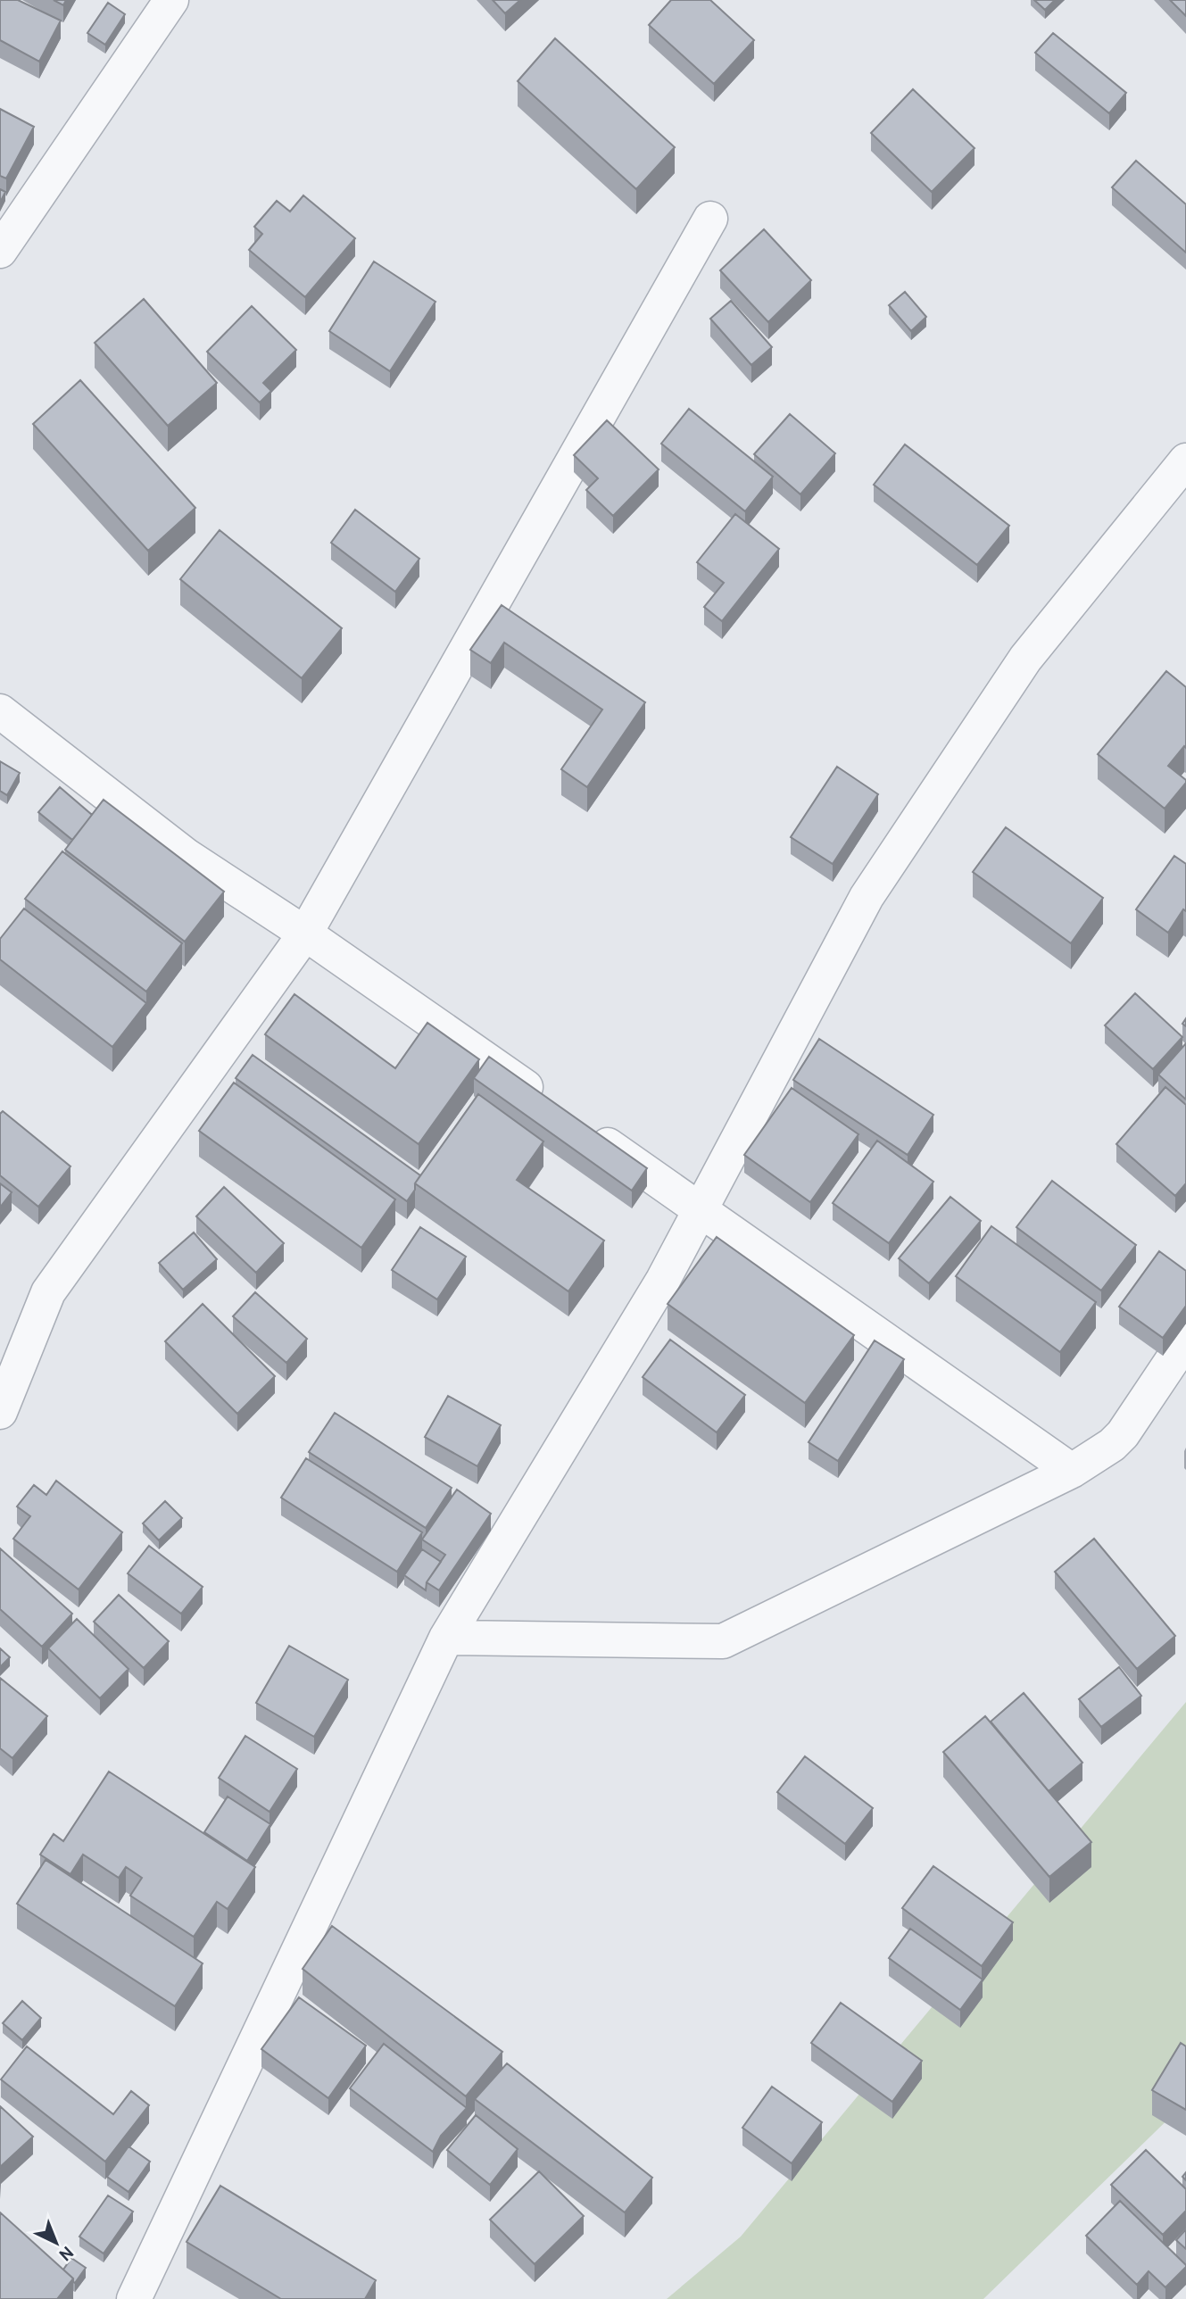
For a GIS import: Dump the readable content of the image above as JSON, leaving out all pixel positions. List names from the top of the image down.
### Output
{
  "north": "bottom right"
}
